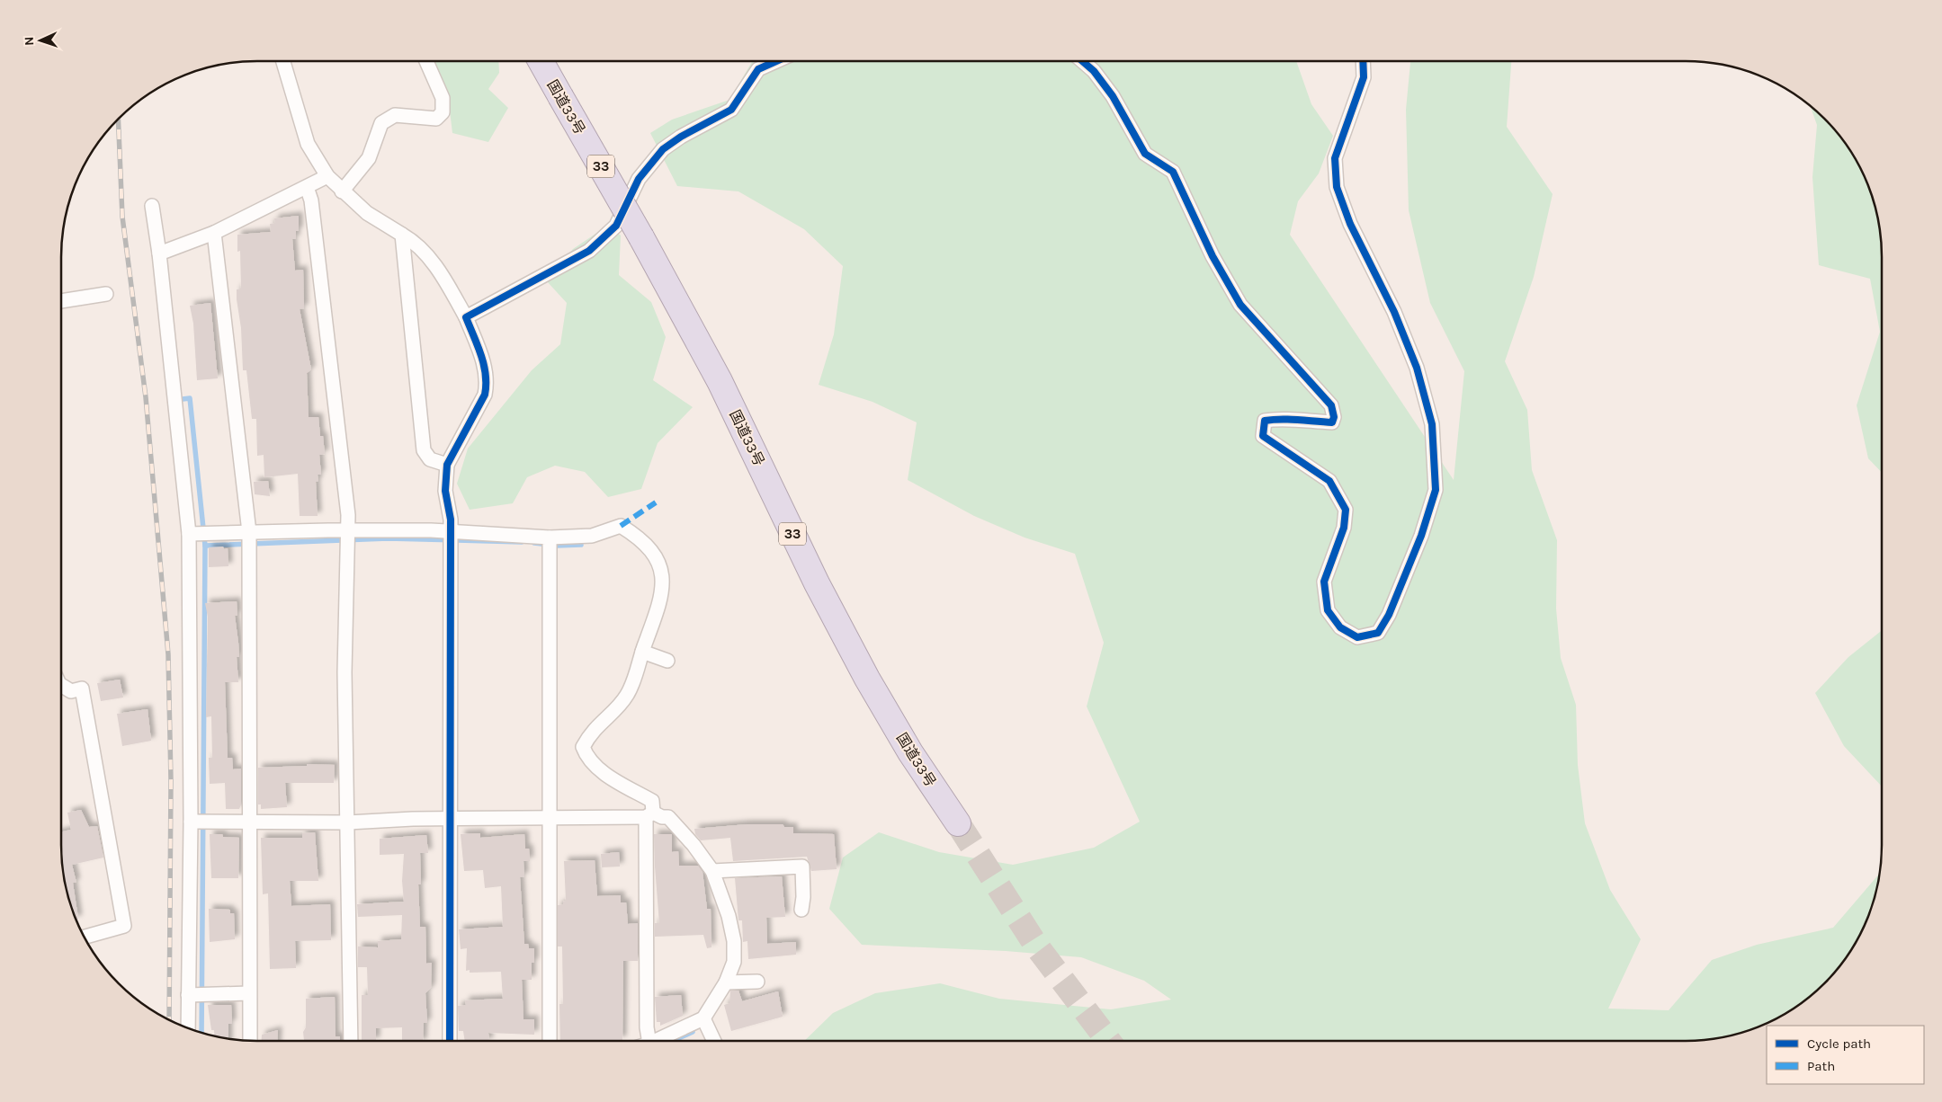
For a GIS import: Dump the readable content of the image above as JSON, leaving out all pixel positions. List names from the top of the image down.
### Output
{
  "streets": {
    "highway": ["国道33号", "33"]
  },
  "legend": ["Cycle path", "Path"],
  "north": "left"
}
